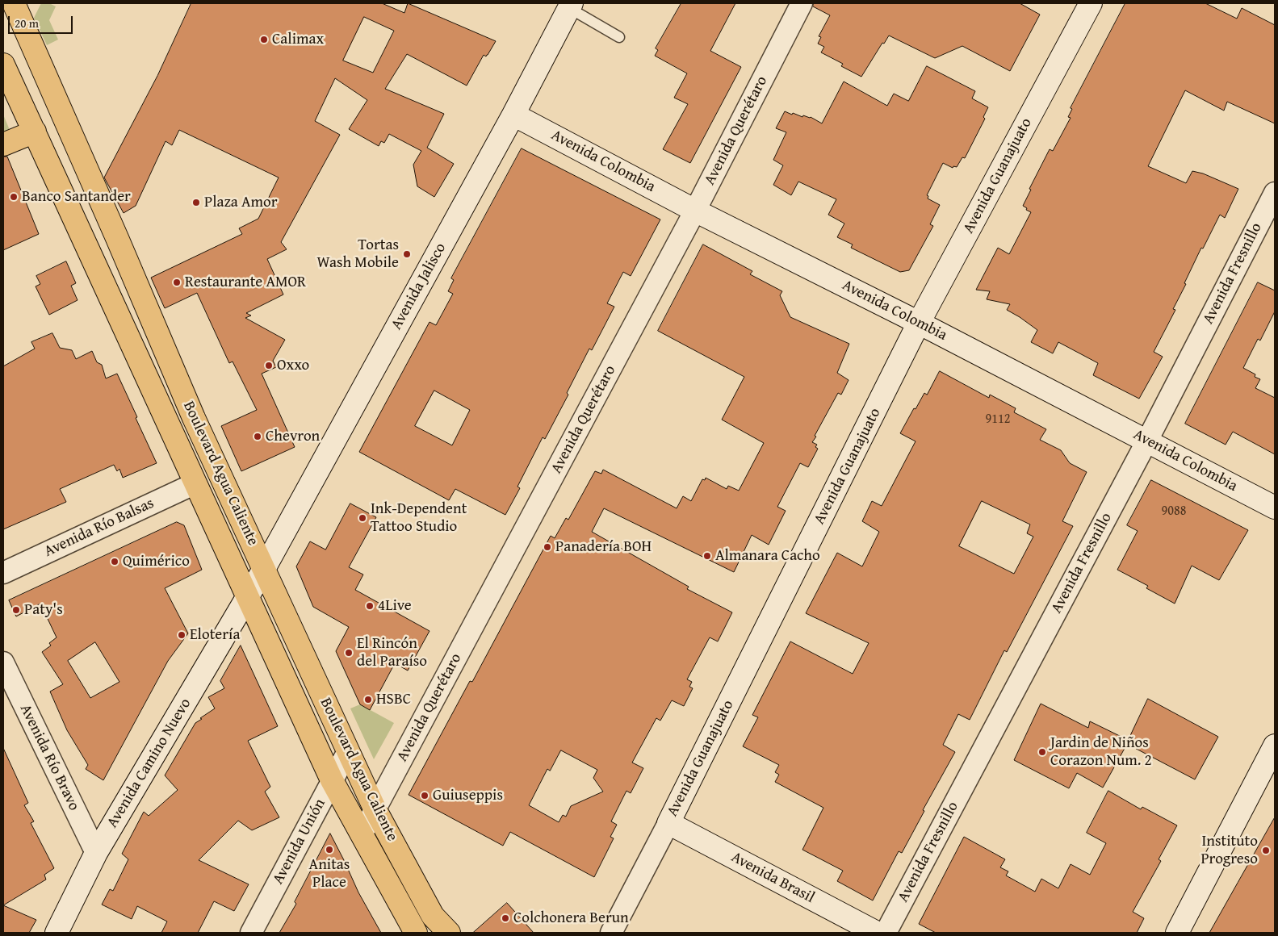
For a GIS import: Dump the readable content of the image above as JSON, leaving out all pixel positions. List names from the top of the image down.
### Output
{
  "streets": {
    "main road": [
      "Avenida Colombia",
      "Avenida Guanajuato",
      "Avenida Jalisco",
      "Boulevard Agua Caliente",
      "Avenida Camino Nuevo",
      "Avenida Brasil"
    ],
    "street": [
      "Avenida Querétaro",
      "Avenida Fresnillo",
      "Avenida Río Balsas",
      "Avenida Río Bravo",
      "Avenida Unión"
    ]
  },
  "crossings": [
    ["Avenida Querétaro", "Avenida Colombia"],
    ["Avenida Querétaro", "Boulevard Agua Caliente"],
    ["Avenida Colombia", "Avenida Guanajuato"],
    ["Avenida Colombia", "Avenida Fresnillo"],
    ["Avenida Colombia", "Avenida Jalisco"],
    ["Avenida Guanajuato", "Avenida Brasil"],
    ["Avenida Jalisco", "Boulevard Agua Caliente"],
    ["Avenida Jalisco", "Avenida Camino Nuevo"],
    ["Boulevard Agua Caliente", "Avenida Río Balsas"],
    ["Boulevard Agua Caliente", "Avenida Camino Nuevo"],
    ["Boulevard Agua Caliente", "Avenida Unión"],
    ["Avenida Río Bravo", "Avenida Camino Nuevo"]
  ],
  "places": [
    "Calimax",
    "Banco Santander",
    "Plaza Amor",
    "Tortas Wash Mobile",
    "Restaurante AMOR",
    "Oxxo",
    "Chevron",
    "Ink-Dependent Tattoo Studio",
    "Panadería BOH",
    "Almanara Cacho",
    "Quimérico",
    "4Live",
    "Paty's",
    "Elotería",
    "El Rincón del Paraíso",
    "HSBC",
    "Jardin de Niños Corazon Num. 2",
    "Guiuseppis",
    "Anitas Place",
    "Instituto Progreso",
    "Colchonera Berun"
  ],
  "house_numbers": ["9112", "9088"],
  "scale_bar": "20 m"
}
